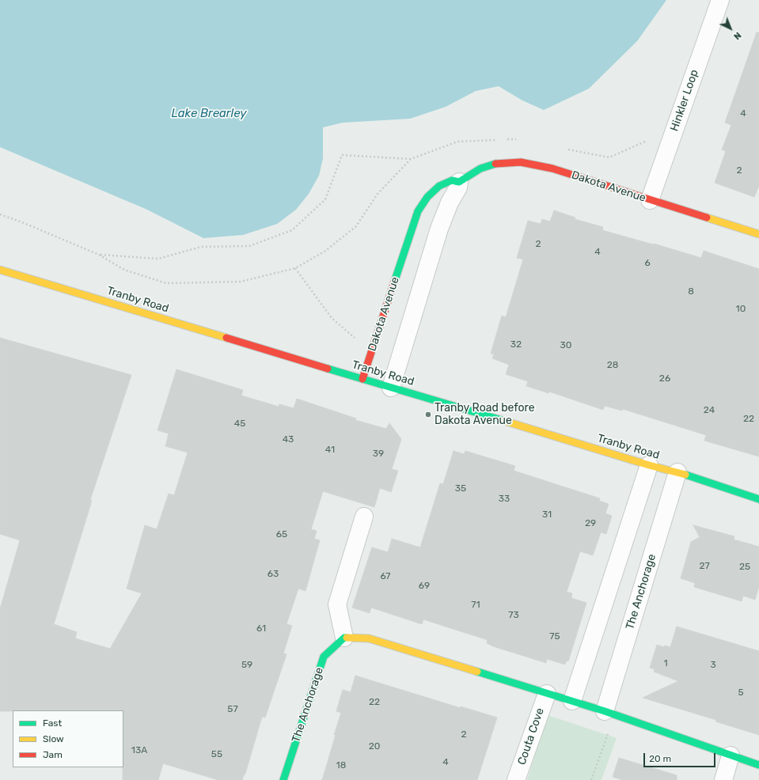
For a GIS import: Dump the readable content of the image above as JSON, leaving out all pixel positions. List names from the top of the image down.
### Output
{
  "streets": {
    "street": [
      "Hinkler Loop",
      "Dakota Avenue",
      "Tranby Road",
      "The Anchorage",
      "Couta Cove"
    ]
  },
  "crossings": [
    ["Hinkler Loop", "Dakota Avenue"],
    ["Dakota Avenue", "Tranby Road"],
    ["Tranby Road", "The Anchorage"]
  ],
  "water": ["Lake Brearley"],
  "places": ["Tranby Road before Dakota Avenue"],
  "house_numbers": [
    "4",
    "2",
    "2",
    "4",
    "6",
    "8",
    "10",
    "32",
    "30",
    "28",
    "26",
    "24",
    "22",
    "45",
    "43",
    "41",
    "39",
    "35",
    "33",
    "31",
    "29",
    "65",
    "27",
    "25",
    "63",
    "67",
    "69",
    "71",
    "73",
    "61",
    "75",
    "1",
    "59",
    "3",
    "5",
    "22",
    "57",
    "2",
    "20",
    "13A",
    "55",
    "4",
    "18"
  ],
  "legend": ["Fast", "Slow", "Jam"],
  "scale_bar": "20 m",
  "north": "bottom right"
}
